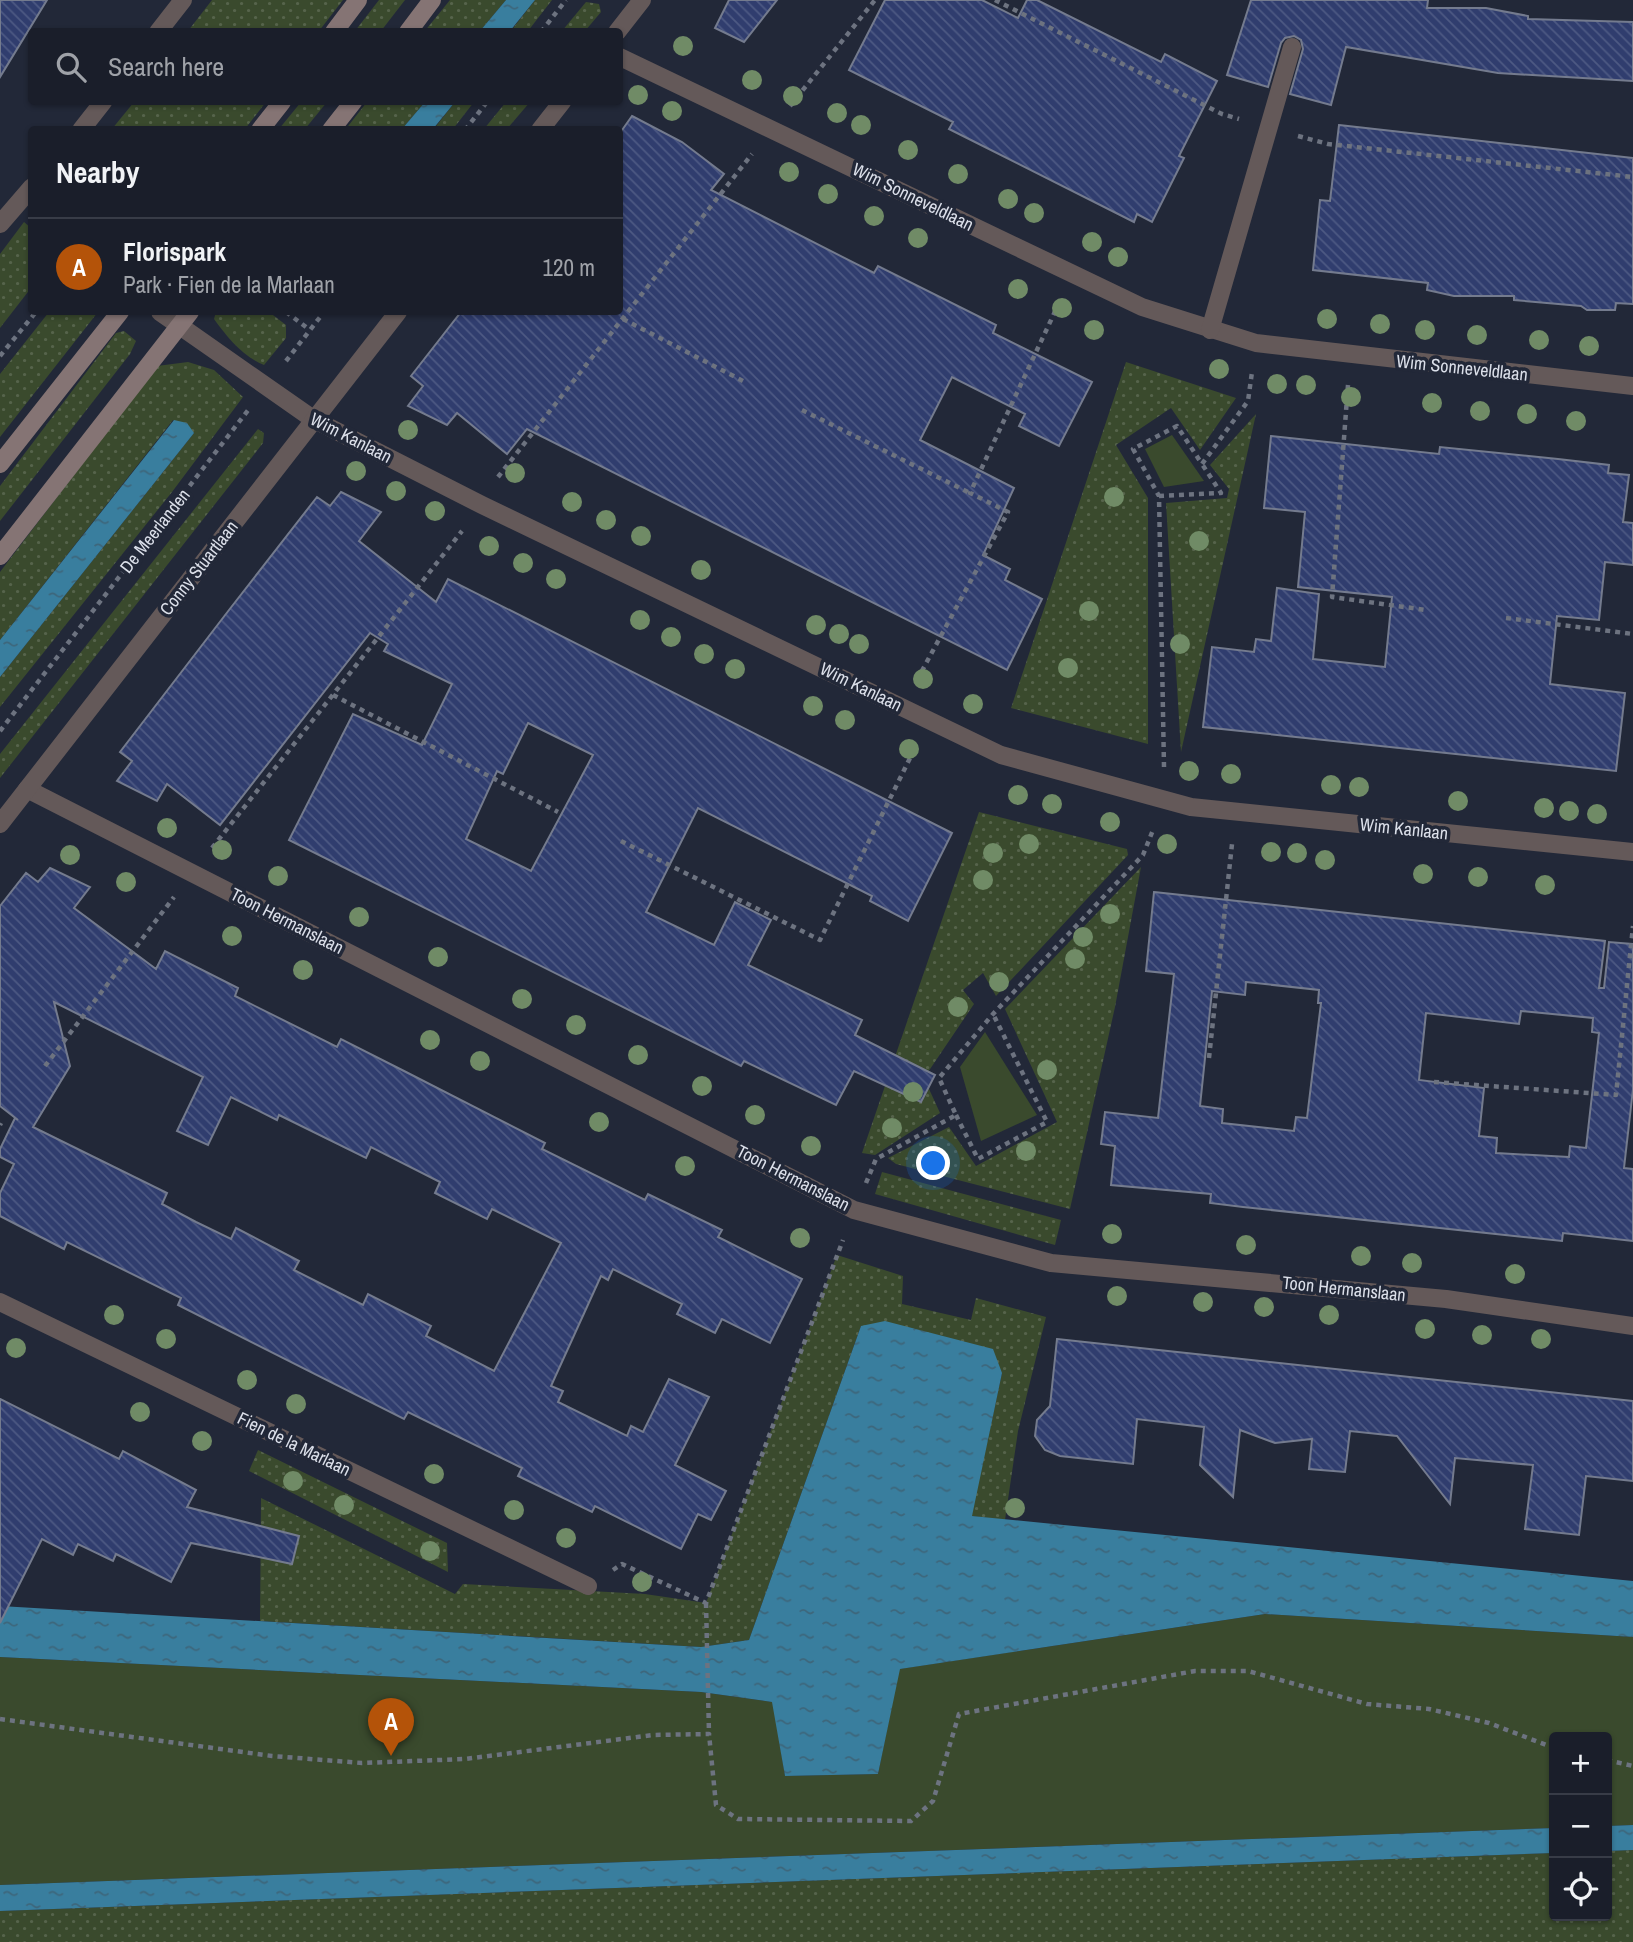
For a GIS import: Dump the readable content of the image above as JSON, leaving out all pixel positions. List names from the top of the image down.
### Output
{
  "streets": {
    "street": [
      "Wim Sonneveldlaan",
      "Wim Kanlaan",
      "Conny Stuartlaan",
      "Toon Hermanslaan",
      "Fien de la Marlaan"
    ],
    "path": ["De Meerlanden"]
  },
  "crossings": [
    ["Wim Kanlaan", "De Meerlanden"],
    ["Wim Kanlaan", "Conny Stuartlaan"],
    ["Conny Stuartlaan", "Toon Hermanslaan"]
  ],
  "page": {
    "search": "Search here",
    "heading": "Nearby",
    "list": [
      {
        "mark": "A",
        "name": "Florispark",
        "note": "Park · Fien de la Marlaan",
        "value": "120 m"
      }
    ],
    "pins": "A",
    "map_buttons": ["+", "−"]
  }
}
